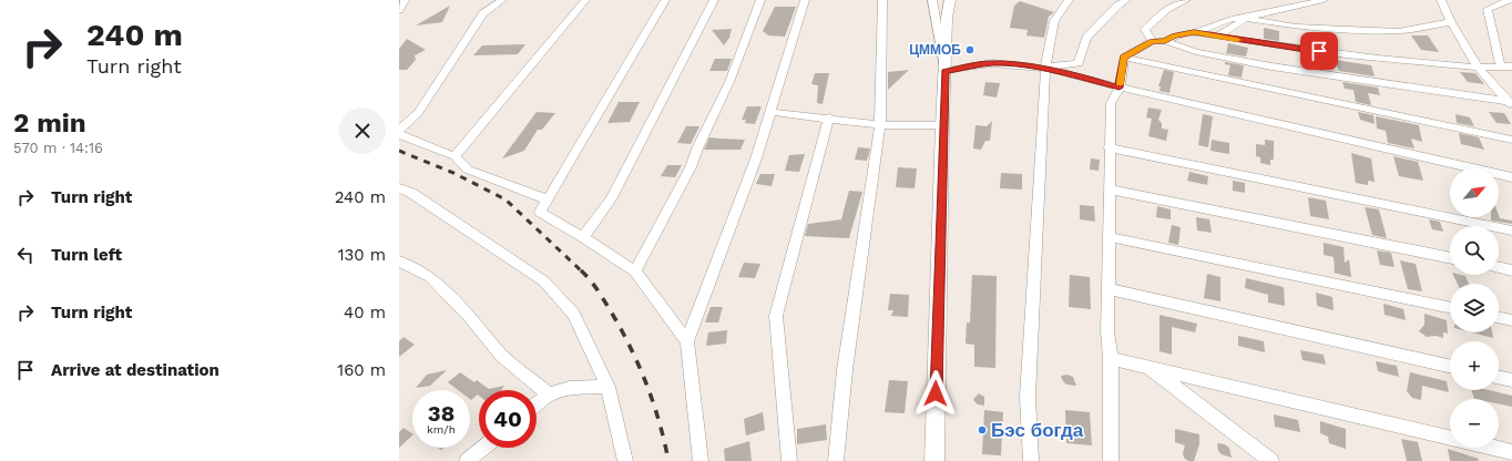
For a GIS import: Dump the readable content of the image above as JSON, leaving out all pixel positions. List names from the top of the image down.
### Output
{
  "places": ["ЦММОБ", "Бэс богда"],
  "north": "top right",
  "page": {
    "turn": ["240 m", "Turn right"],
    "heading": ["2 min", "570 m · 14:16"],
    "list": [
      {
        "name": "Turn right",
        "value": "240 m"
      },
      {
        "name": "Turn left",
        "value": "130 m"
      },
      {
        "name": "Turn right",
        "value": "40 m"
      },
      {
        "name": "Arrive at destination",
        "value": "160 m"
      }
    ],
    "map_buttons": ["+", "−"],
    "speed": "38 km/h",
    "limit": "40"
  }
}
